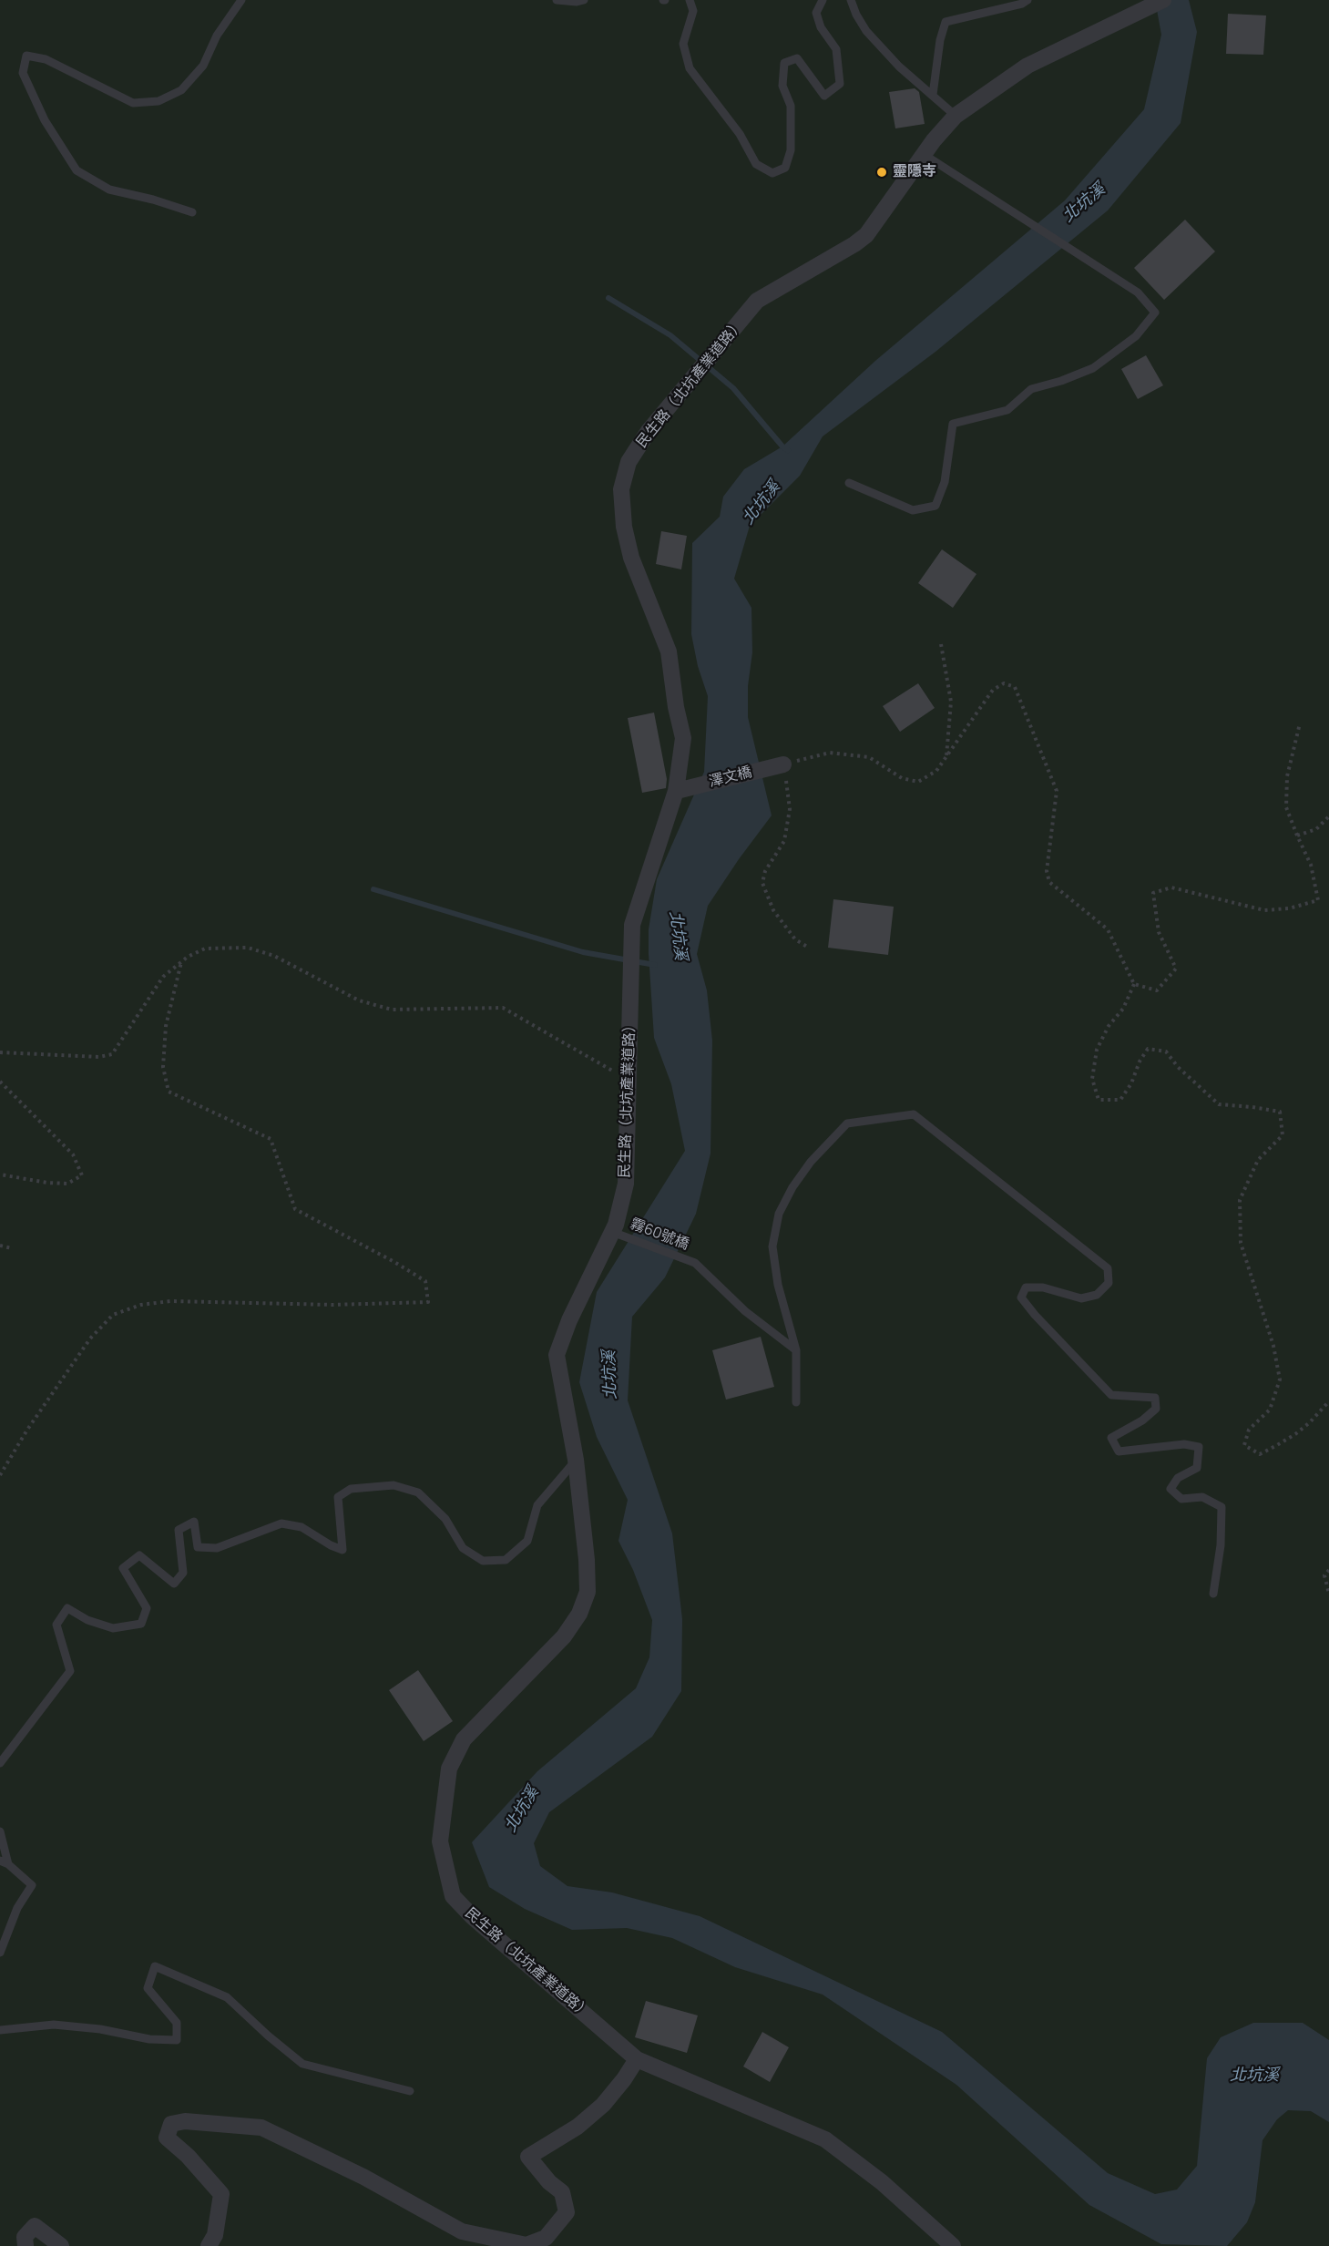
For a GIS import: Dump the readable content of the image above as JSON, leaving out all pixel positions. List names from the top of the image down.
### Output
{
  "streets": {
    "street": ["民生路（北坑產業道路）", "澤文橋"],
    "lane": ["霧60號橋"]
  },
  "crossings": [
    ["民生路（北坑產業道路）", "霧60號橋"]
  ],
  "water": ["北坑溪"],
  "places": ["靈隱寺"]
}
